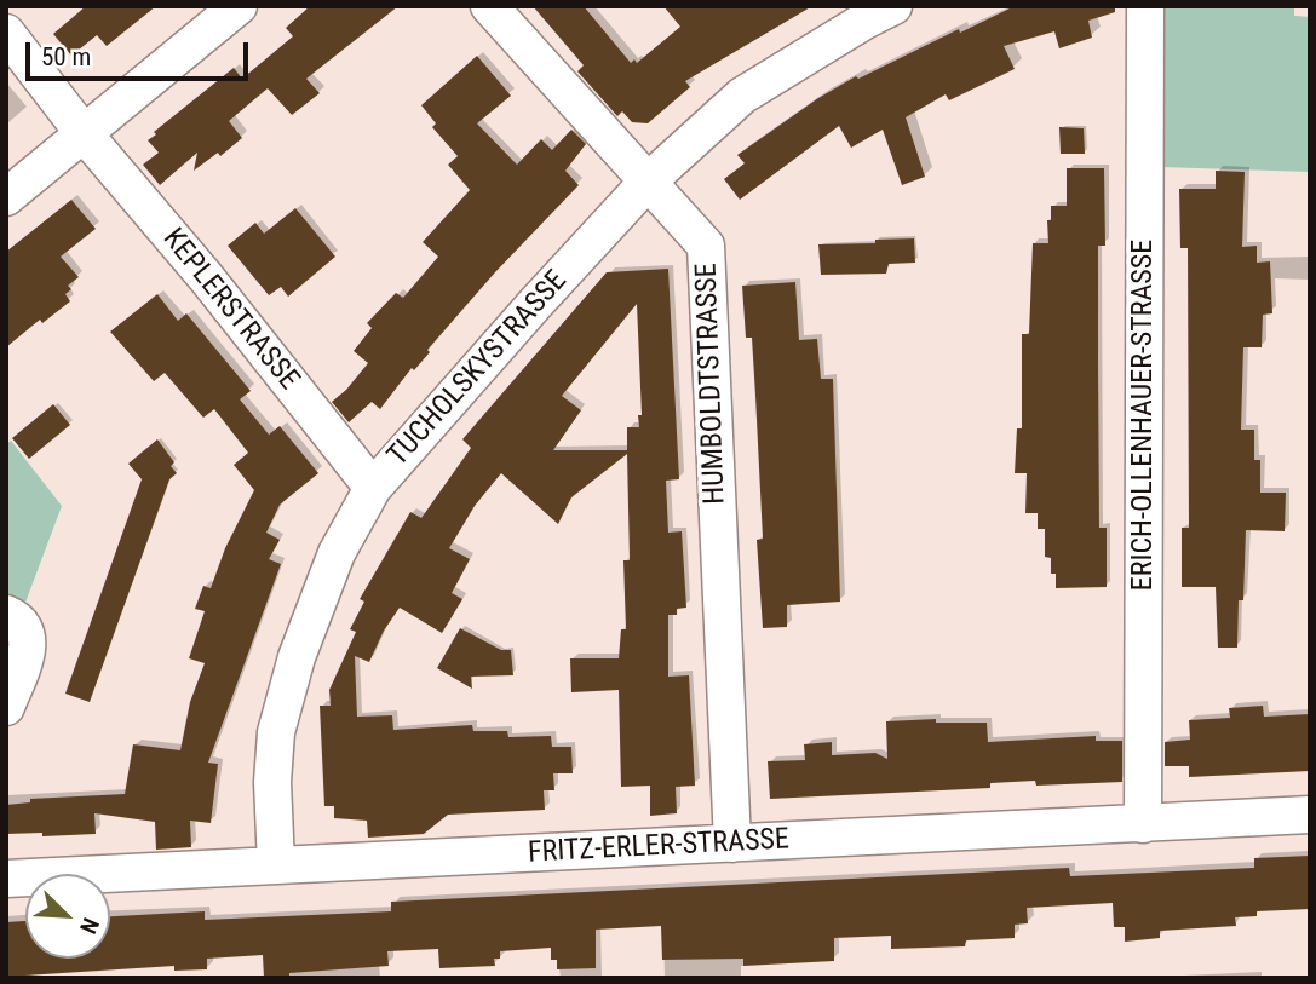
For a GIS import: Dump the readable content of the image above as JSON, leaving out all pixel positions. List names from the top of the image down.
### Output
{
  "streets": {
    "street": [
      "KEPLERSTRASSE",
      "TUCHOLSKYSTRASSE",
      "HUMBOLDTSTRASSE",
      "ERICH-OLLENHAUER-STRASSE",
      "FRITZ-ERLER-STRASSE"
    ]
  },
  "crossings": [
    ["KEPLERSTRASSE", "TUCHOLSKYSTRASSE"],
    ["TUCHOLSKYSTRASSE", "HUMBOLDTSTRASSE"],
    ["TUCHOLSKYSTRASSE", "FRITZ-ERLER-STRASSE"],
    ["HUMBOLDTSTRASSE", "FRITZ-ERLER-STRASSE"],
    ["ERICH-OLLENHAUER-STRASSE", "FRITZ-ERLER-STRASSE"]
  ],
  "scale_bar": "50 m",
  "north": "bottom right"
}
